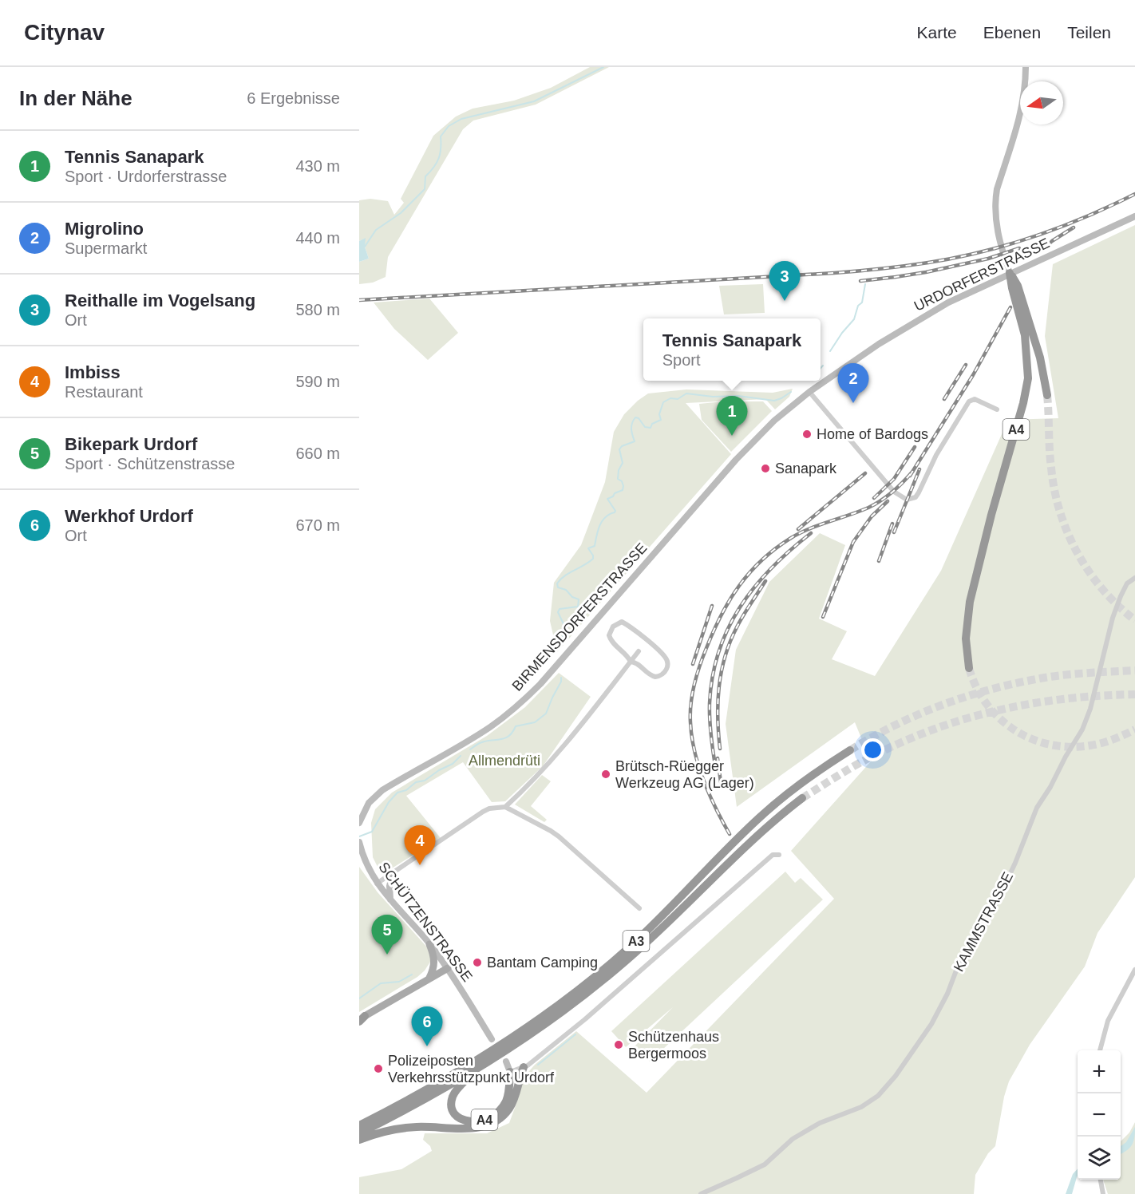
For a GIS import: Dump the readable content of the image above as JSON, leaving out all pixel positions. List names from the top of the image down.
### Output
{
  "streets": {
    "highway": ["A4", "A3"],
    "main road": ["URDORFERSTRASSE", "BIRMENSDORFERSTRASSE", "SCHÜTZENSTRASSE"],
    "street": ["KAMMSTRASSE"]
  },
  "crossings": [
    ["URDORFERSTRASSE", "A4"],
    ["URDORFERSTRASSE", "BIRMENSDORFERSTRASSE"],
    ["A4", "A3"]
  ],
  "parks": ["Allmendrüti"],
  "places": [
    "Home of Bardogs",
    "Sanapark",
    "Brütsch-Rüegger Werkzeug AG (Lager)",
    "Bantam Camping",
    "Schützenhaus Bergermoos",
    "Polizeiposten Verkehrsstützpunkt Urdorf"
  ],
  "north": "left",
  "page": {
    "header": "Citynav",
    "nav": ["Karte", "Ebenen", "Teilen"],
    "heading": ["In der Nähe", "6 Ergebnisse"],
    "list": [
      {
        "mark": "1",
        "name": "Tennis Sanapark",
        "note": "Sport · Urdorferstrasse",
        "value": "430 m"
      },
      {
        "mark": "2",
        "name": "Migrolino",
        "note": "Supermarkt",
        "value": "440 m"
      },
      {
        "mark": "3",
        "name": "Reithalle im Vogelsang",
        "note": "Ort",
        "value": "580 m"
      },
      {
        "mark": "4",
        "name": "Imbiss",
        "note": "Restaurant",
        "value": "590 m"
      },
      {
        "mark": "5",
        "name": "Bikepark Urdorf",
        "note": "Sport · Schützenstrasse",
        "value": "660 m"
      },
      {
        "mark": "6",
        "name": "Werkhof Urdorf",
        "note": "Ort",
        "value": "670 m"
      }
    ],
    "pins": [
      "3",
      "2",
      "1",
      "4",
      "5",
      "6"
    ],
    "popup": ["Tennis Sanapark", "Sport"],
    "map_buttons": ["+", "−"]
  }
}
